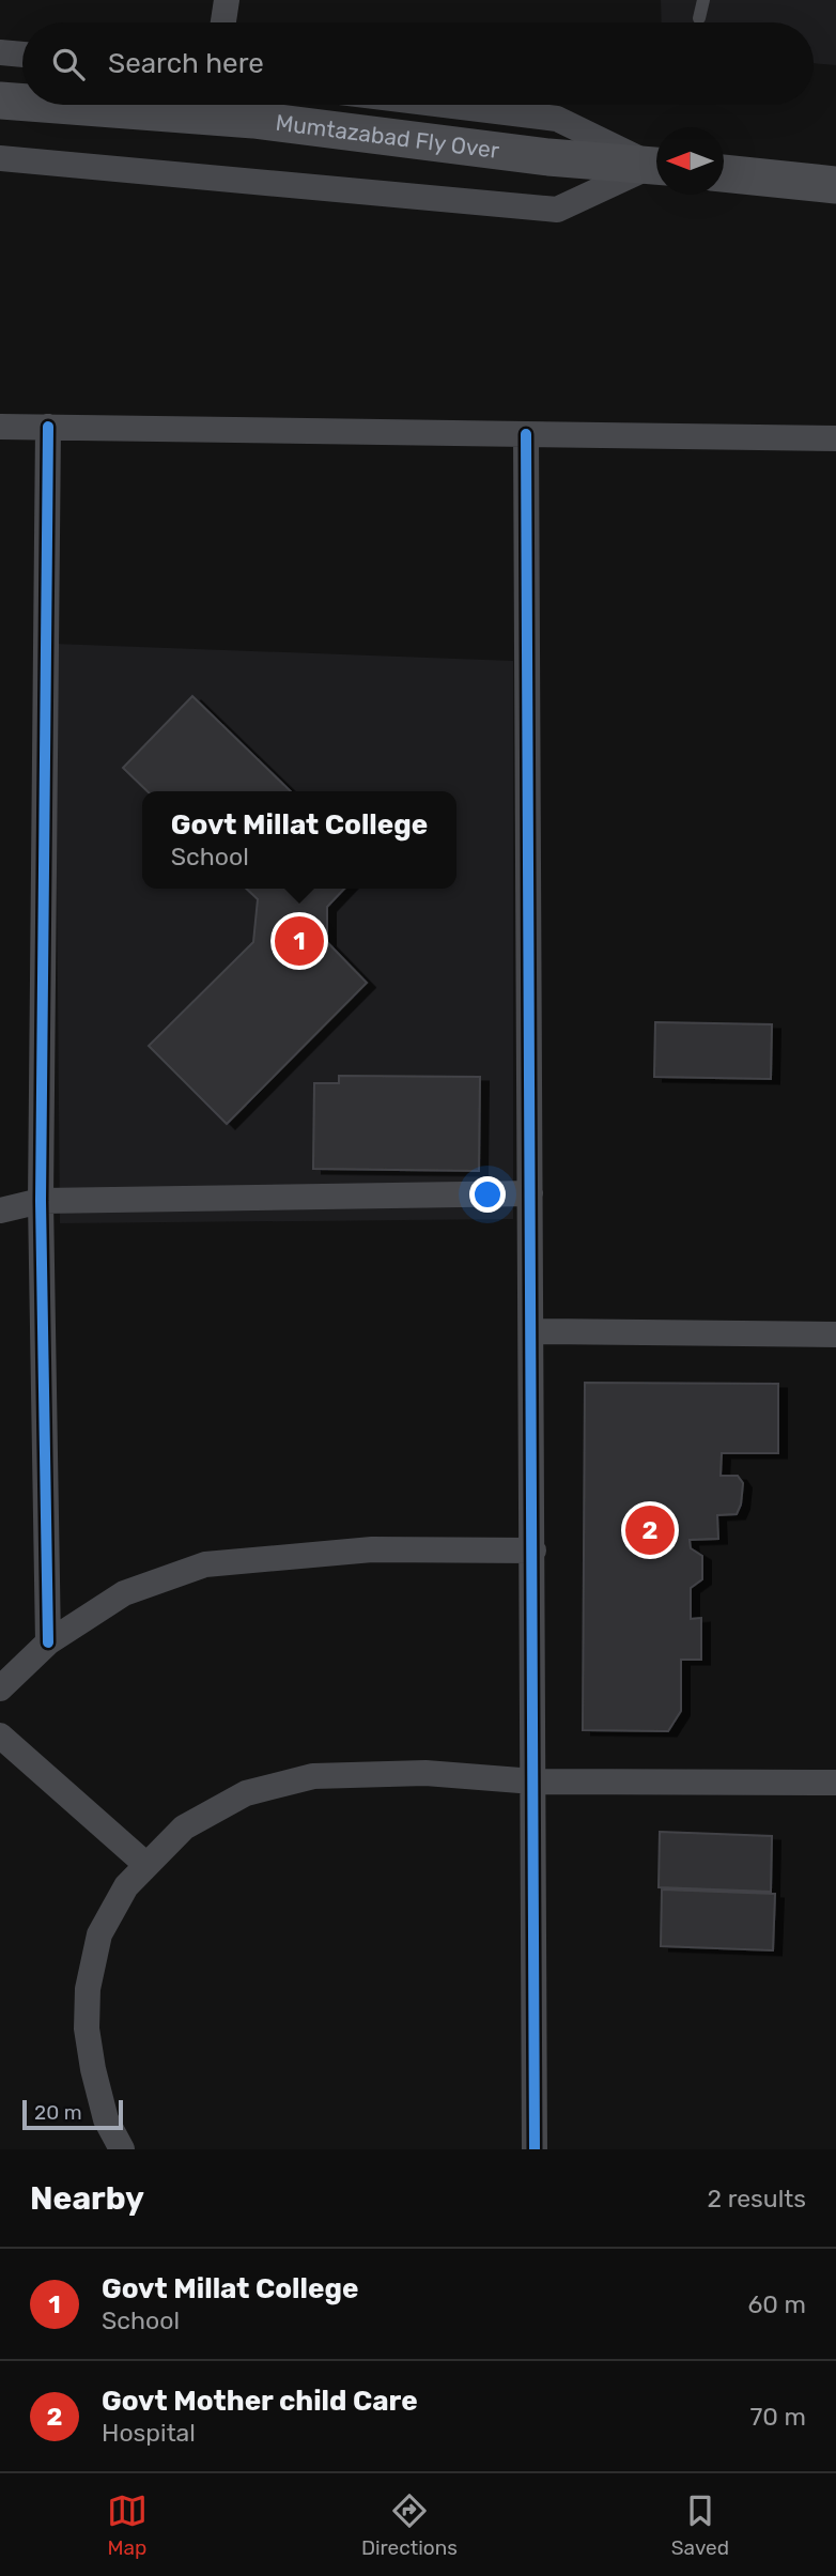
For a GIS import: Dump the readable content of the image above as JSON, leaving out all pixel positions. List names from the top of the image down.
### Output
{
  "streets": {
    "main road": ["Mumtazabad Fly Over"]
  },
  "scale_bar": "20 m",
  "north": "left",
  "page": {
    "search": "Search here",
    "popup": ["Govt Millat College", "School"],
    "pins": ["1", "2"],
    "scale": "20 m",
    "heading": ["Nearby", "2 results"],
    "list": [
      {
        "mark": "1",
        "name": "Govt Millat College",
        "note": "School",
        "value": "60 m"
      },
      {
        "mark": "2",
        "name": "Govt Mother child Care",
        "note": "Hospital",
        "value": "70 m"
      }
    ],
    "nav": ["Map", "Directions", "Saved"]
  }
}
